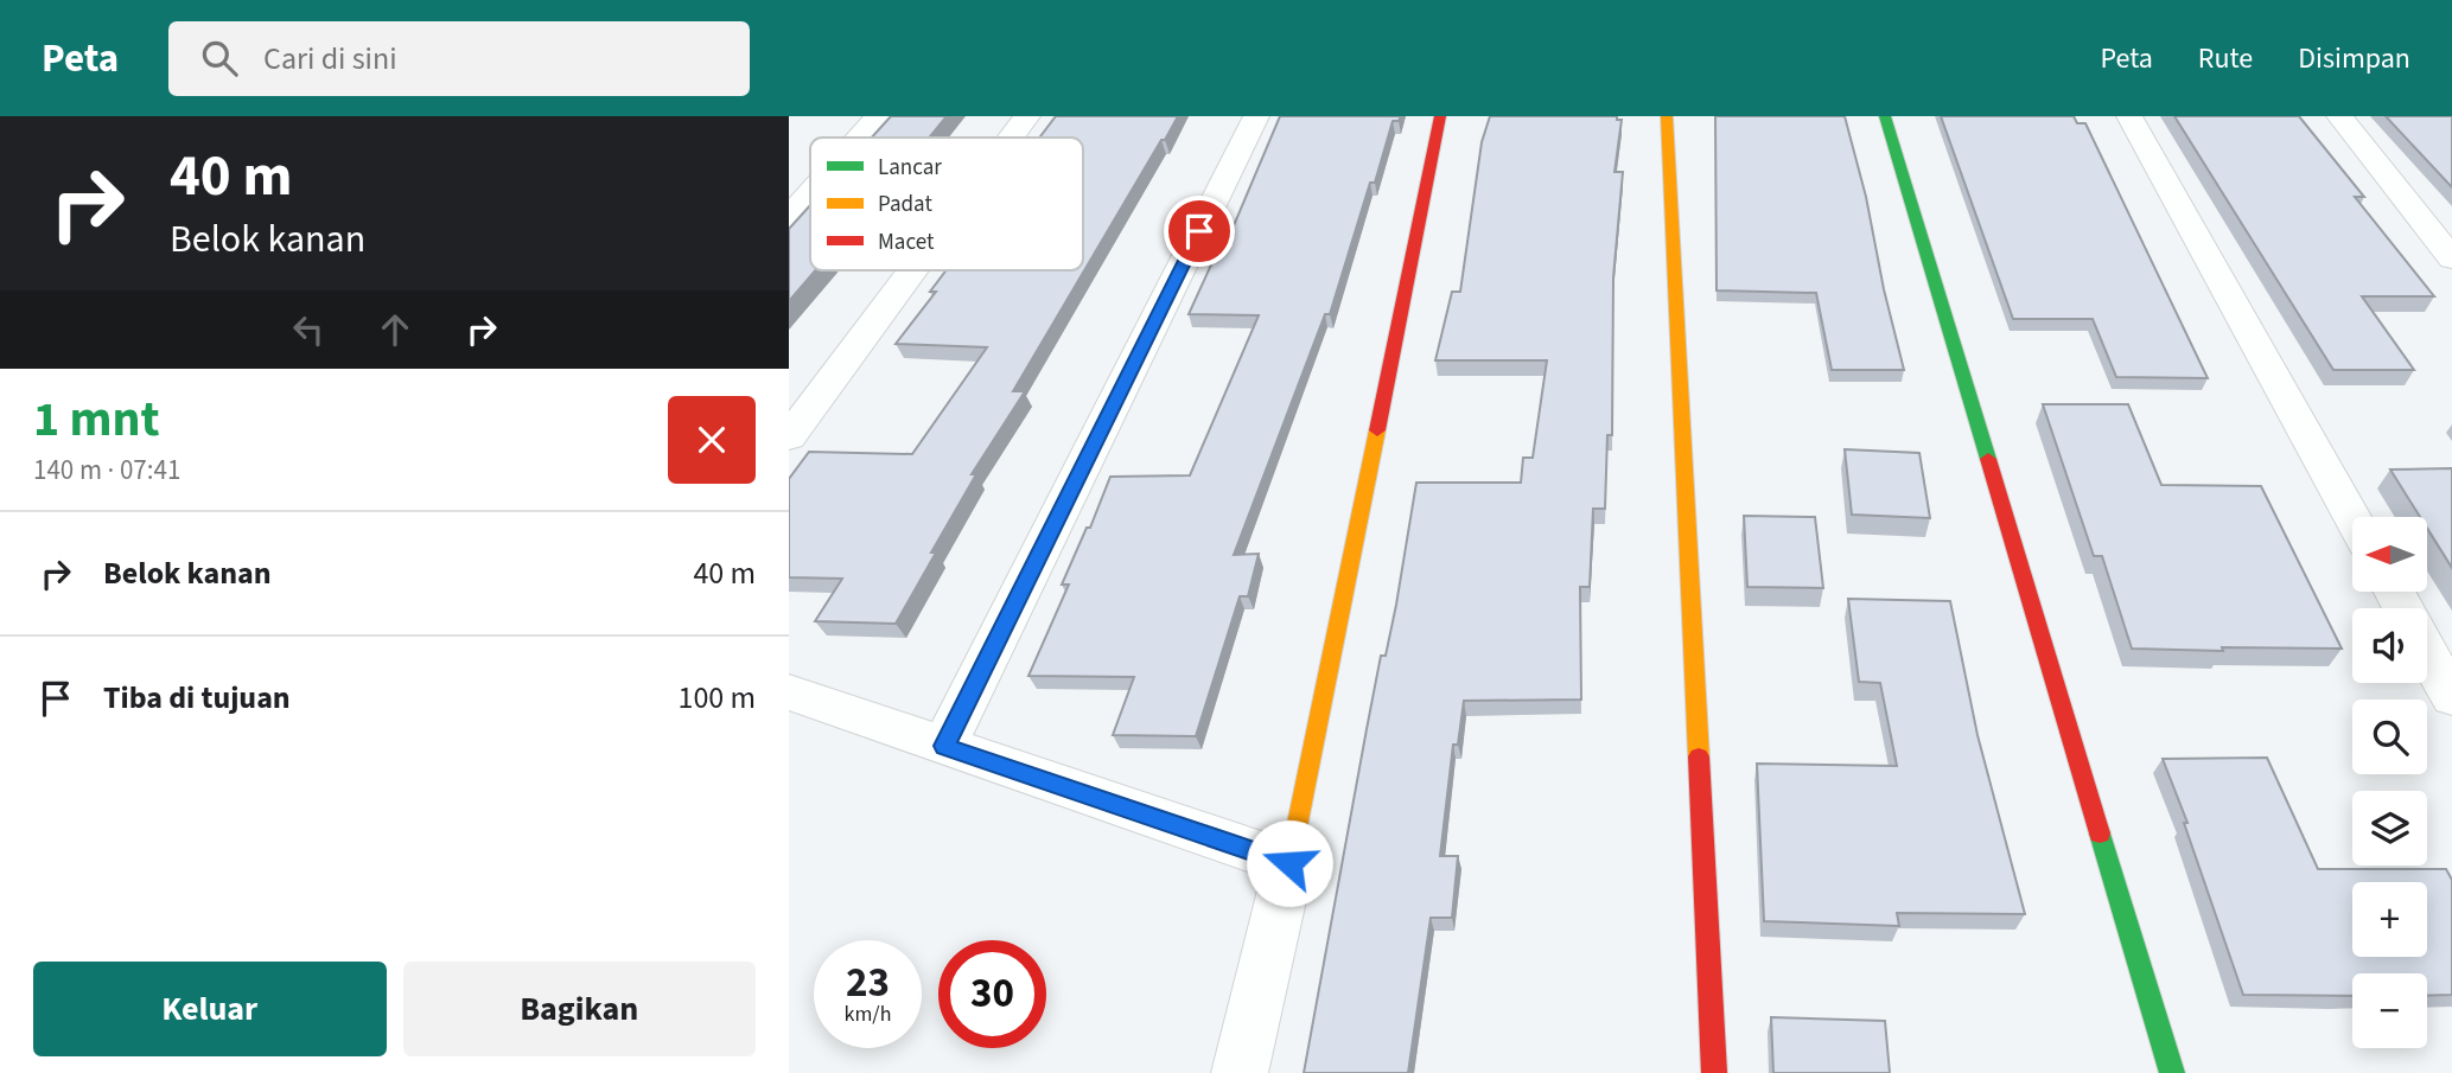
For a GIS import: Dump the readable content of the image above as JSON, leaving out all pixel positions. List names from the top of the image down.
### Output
{
  "legend": ["Lancar", "Padat", "Macet"],
  "north": "left",
  "page": {
    "header": "Peta",
    "search": "Cari di sini",
    "nav": ["Peta", "Rute", "Disimpan"],
    "turn": ["40 m", "Belok kanan"],
    "heading": ["1 mnt", "140 m · 07:41"],
    "list": [
      {
        "name": "Belok kanan",
        "value": "40 m"
      },
      {
        "name": "Tiba di tujuan",
        "value": "100 m"
      }
    ],
    "map_buttons": ["+", "−"],
    "speed": "23 km/h",
    "limit": "30",
    "buttons": ["Keluar", "Bagikan"]
  }
}
